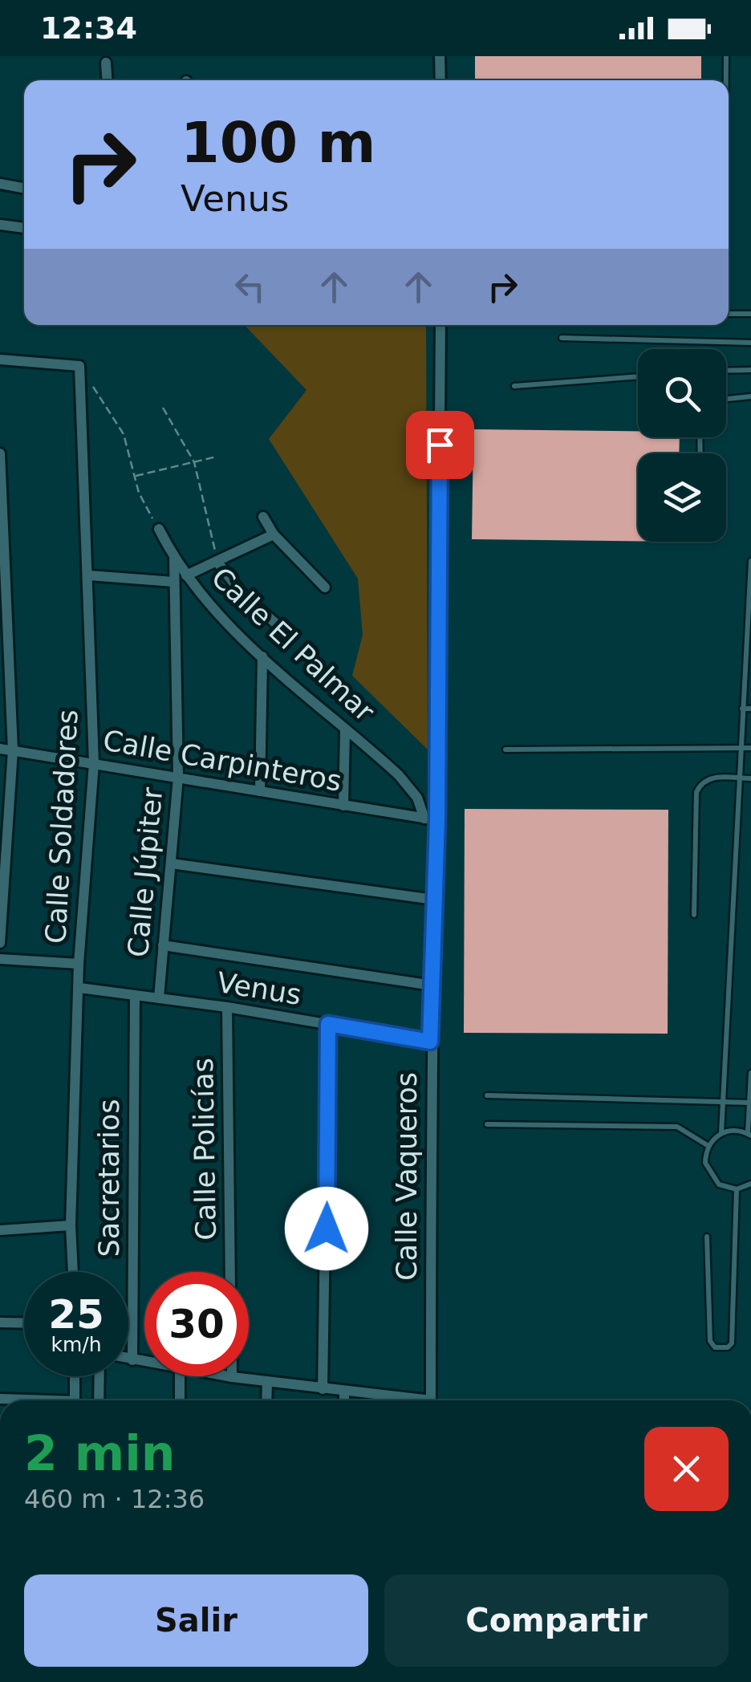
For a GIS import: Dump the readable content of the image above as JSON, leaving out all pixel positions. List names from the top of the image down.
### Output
{
  "streets": {
    "street": [
      "Calle El Palmar",
      "Calle Carpinteros",
      "Calle Soldadores",
      "Calle Júpiter",
      "Venus",
      "Calle Policías",
      "Calle Vaqueros",
      "Sacretarios"
    ]
  },
  "crossings": [
    ["Calle El Palmar", "Calle Carpinteros"],
    ["Calle El Palmar", "Calle Júpiter"],
    ["Calle Carpinteros", "Calle Soldadores"],
    ["Calle Carpinteros", "Calle Júpiter"],
    ["Calle Carpinteros", "Calle Vaqueros"],
    ["Calle Soldadores", "Venus"],
    ["Calle Júpiter", "Venus"],
    ["Venus", "Calle Policías"],
    ["Venus", "Calle Vaqueros"],
    ["Venus", "Sacretarios"]
  ],
  "page": {
    "status": "12:34",
    "turn": ["100 m", "Venus"],
    "speed": "25 km/h",
    "limit": "30",
    "heading": ["2 min", "460 m · 12:36"],
    "buttons": ["Salir", "Compartir"]
  }
}
